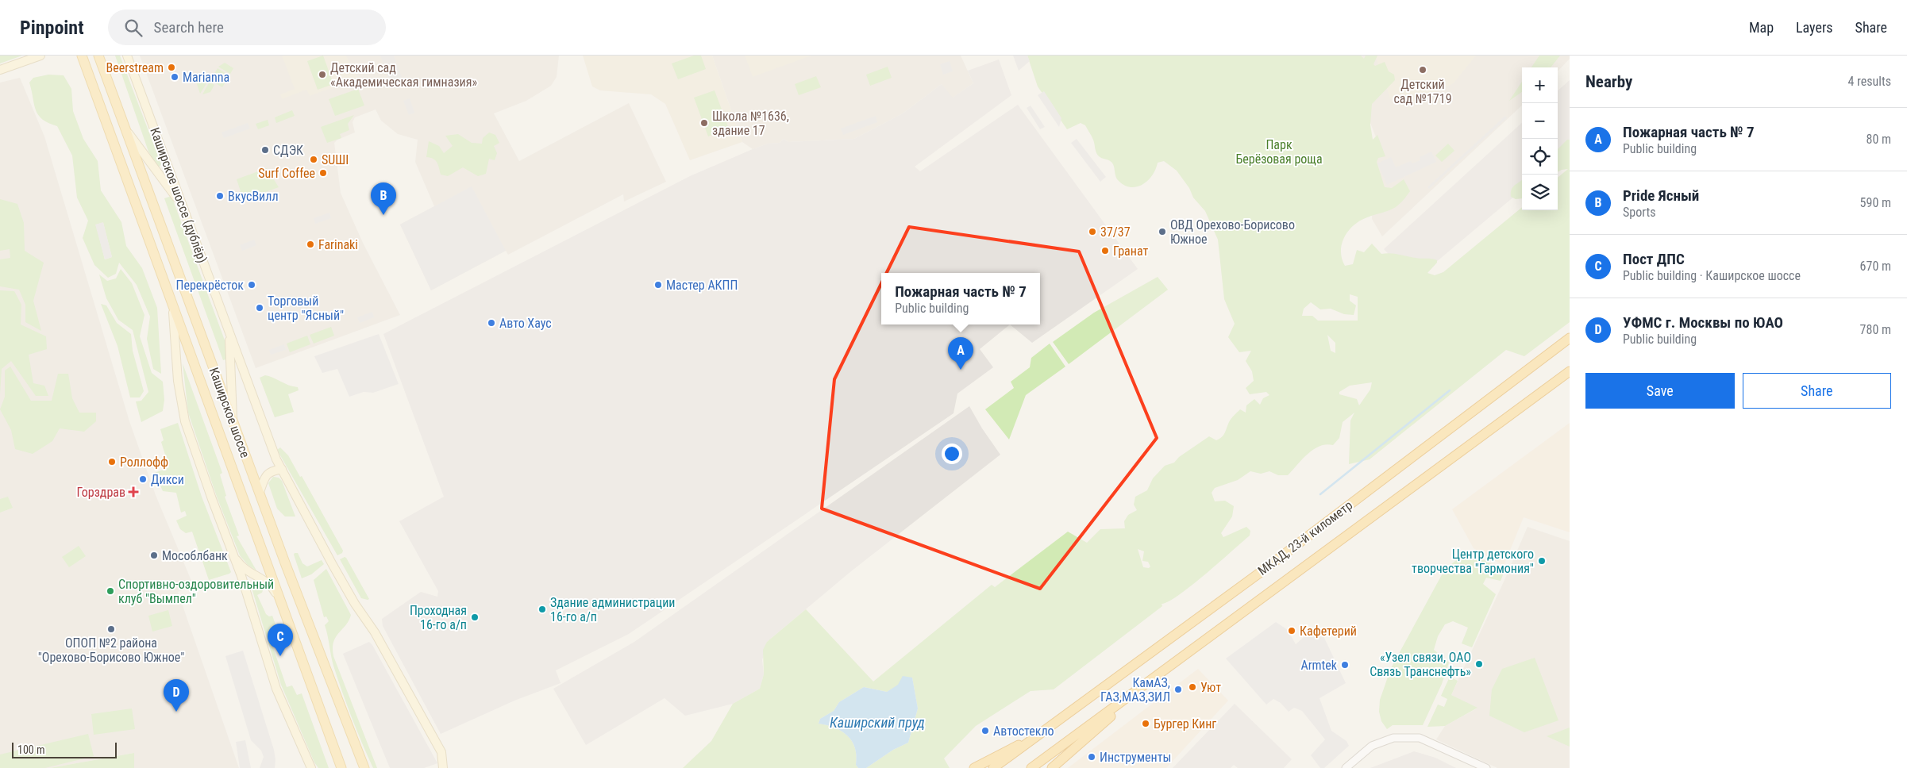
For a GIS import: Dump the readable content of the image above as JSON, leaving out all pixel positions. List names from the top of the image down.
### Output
{
  "streets": {
    "highway": ["МКАД, 23-й километр"],
    "main road": ["Каширское шоссе (дублёр)", "Каширское шоссе"]
  },
  "water": ["Каширский пруд"],
  "parks": ["Парк Берёзовая роща"],
  "places": {
    "other": [
      "Beerstream",
      "Детский сад №1719",
      "Детский сад «Академическая гимназия»",
      "Marianna",
      "Школа №1636, здание 17",
      "СДЭК",
      "SUШI",
      "Surf Coffee",
      "ВкусВилл",
      "37/37",
      "ОВД Орехово-Борисово Южное",
      "Farinaki",
      "Гранат",
      "Перекрёсток",
      "Мастер АКПП",
      "Торговый центр \"Ясный\"",
      "Авто Хаус",
      "Роллофф",
      "Дикси",
      "Мособлбанк",
      "Центр детского творчества \"Гармония\"",
      "Спортивно-оздоровительный клуб \"Вымпел\"",
      "Здание администрации 16-го а/п",
      "Проходная 16-го а/п",
      "ОПОП №2 района \"Орехово-Борисово Южное\"",
      "Кафетерий",
      "«Узел связи, ОАО Связь Транснефть»",
      "Armtek",
      "Уют",
      "КамАЗ, ГАЗ,МАЗ,ЗИЛ",
      "Бургер Кинг",
      "Автостекло",
      "Инструменты"
    ],
    "health": ["Горздрав"]
  },
  "scale_bar": "100 m",
  "page": {
    "header": "Pinpoint",
    "search": "Search here",
    "nav": ["Map", "Layers", "Share"],
    "heading": ["Nearby", "4 results"],
    "map_buttons": ["+", "−"],
    "list": [
      {
        "mark": "A",
        "name": "Пожарная часть № 7",
        "note": "Public building",
        "value": "80 m"
      },
      {
        "mark": "B",
        "name": "Pride Ясный",
        "note": "Sports",
        "value": "590 m"
      },
      {
        "mark": "C",
        "name": "Пост ДПС",
        "note": "Public building · Каширское шоссе",
        "value": "670 m"
      },
      {
        "mark": "D",
        "name": "УФМС г. Москвы по ЮАО",
        "note": "Public building",
        "value": "780 m"
      }
    ],
    "pins": [
      "B",
      "A",
      "C",
      "D"
    ],
    "popup": ["Пожарная часть № 7", "Public building"],
    "buttons": ["Save", "Share"],
    "scale": "100 m"
  }
}
